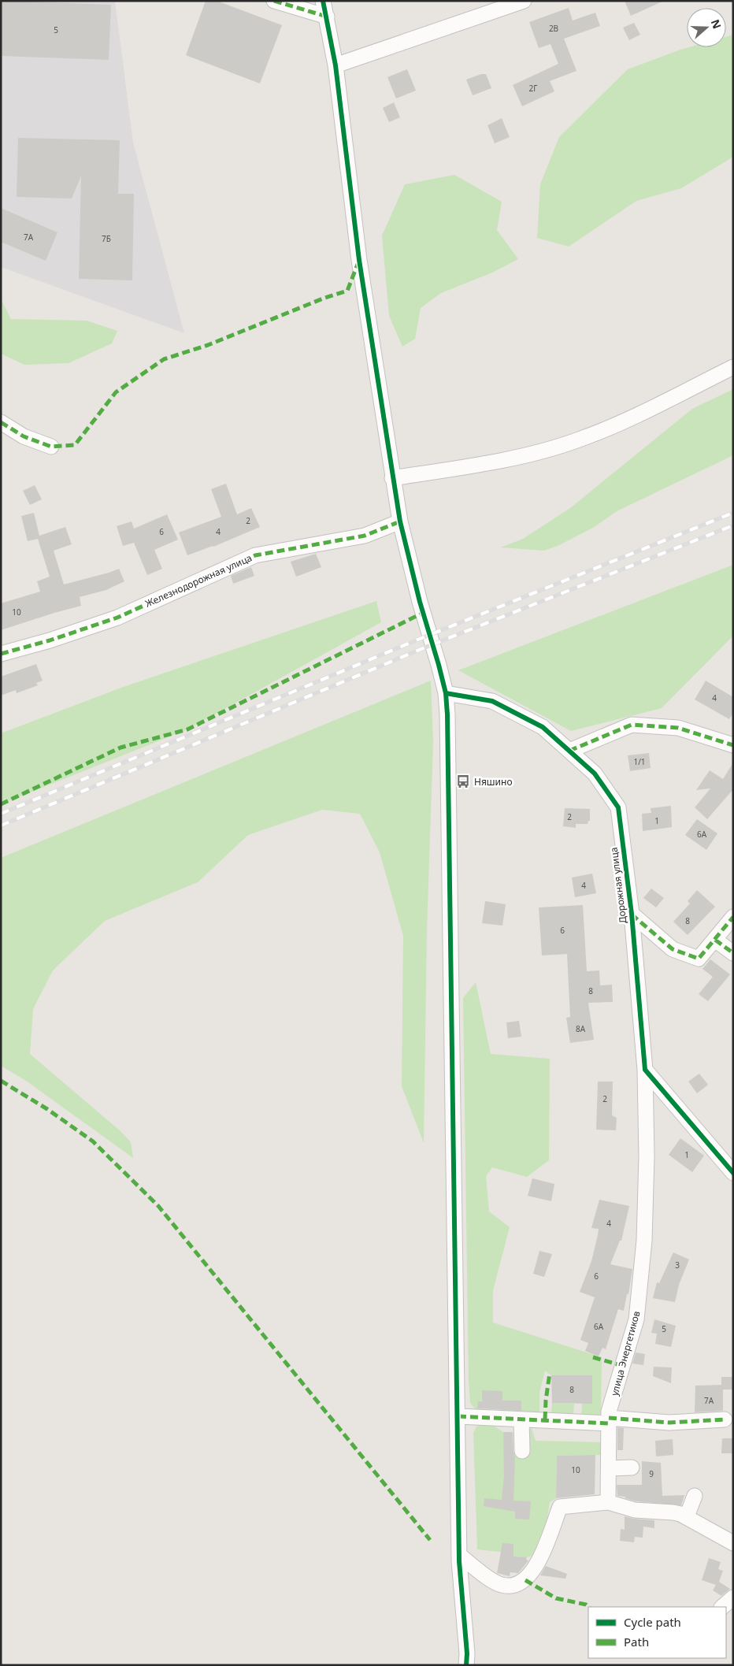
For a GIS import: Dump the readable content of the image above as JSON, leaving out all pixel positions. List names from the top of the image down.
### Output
{
  "streets": {
    "street": ["Железнодорожная улица", "Дорожная улица", "улица Энергетиков"]
  },
  "crossings": [
    ["Дорожная улица", "улица Энергетиков"]
  ],
  "places": {
    "bus stop": ["Няшино"]
  },
  "house_numbers": [
    "2В",
    "5",
    "2Г",
    "7А",
    "7Б",
    "2",
    "6",
    "4",
    "10",
    "4",
    "1/1",
    "2",
    "1",
    "6А",
    "4",
    "8",
    "6",
    "8",
    "8А",
    "2",
    "1",
    "4",
    "3",
    "6",
    "6А",
    "5",
    "8",
    "7А",
    "10",
    "9"
  ],
  "legend": ["Cycle path", "Path"],
  "north": "right"
}
